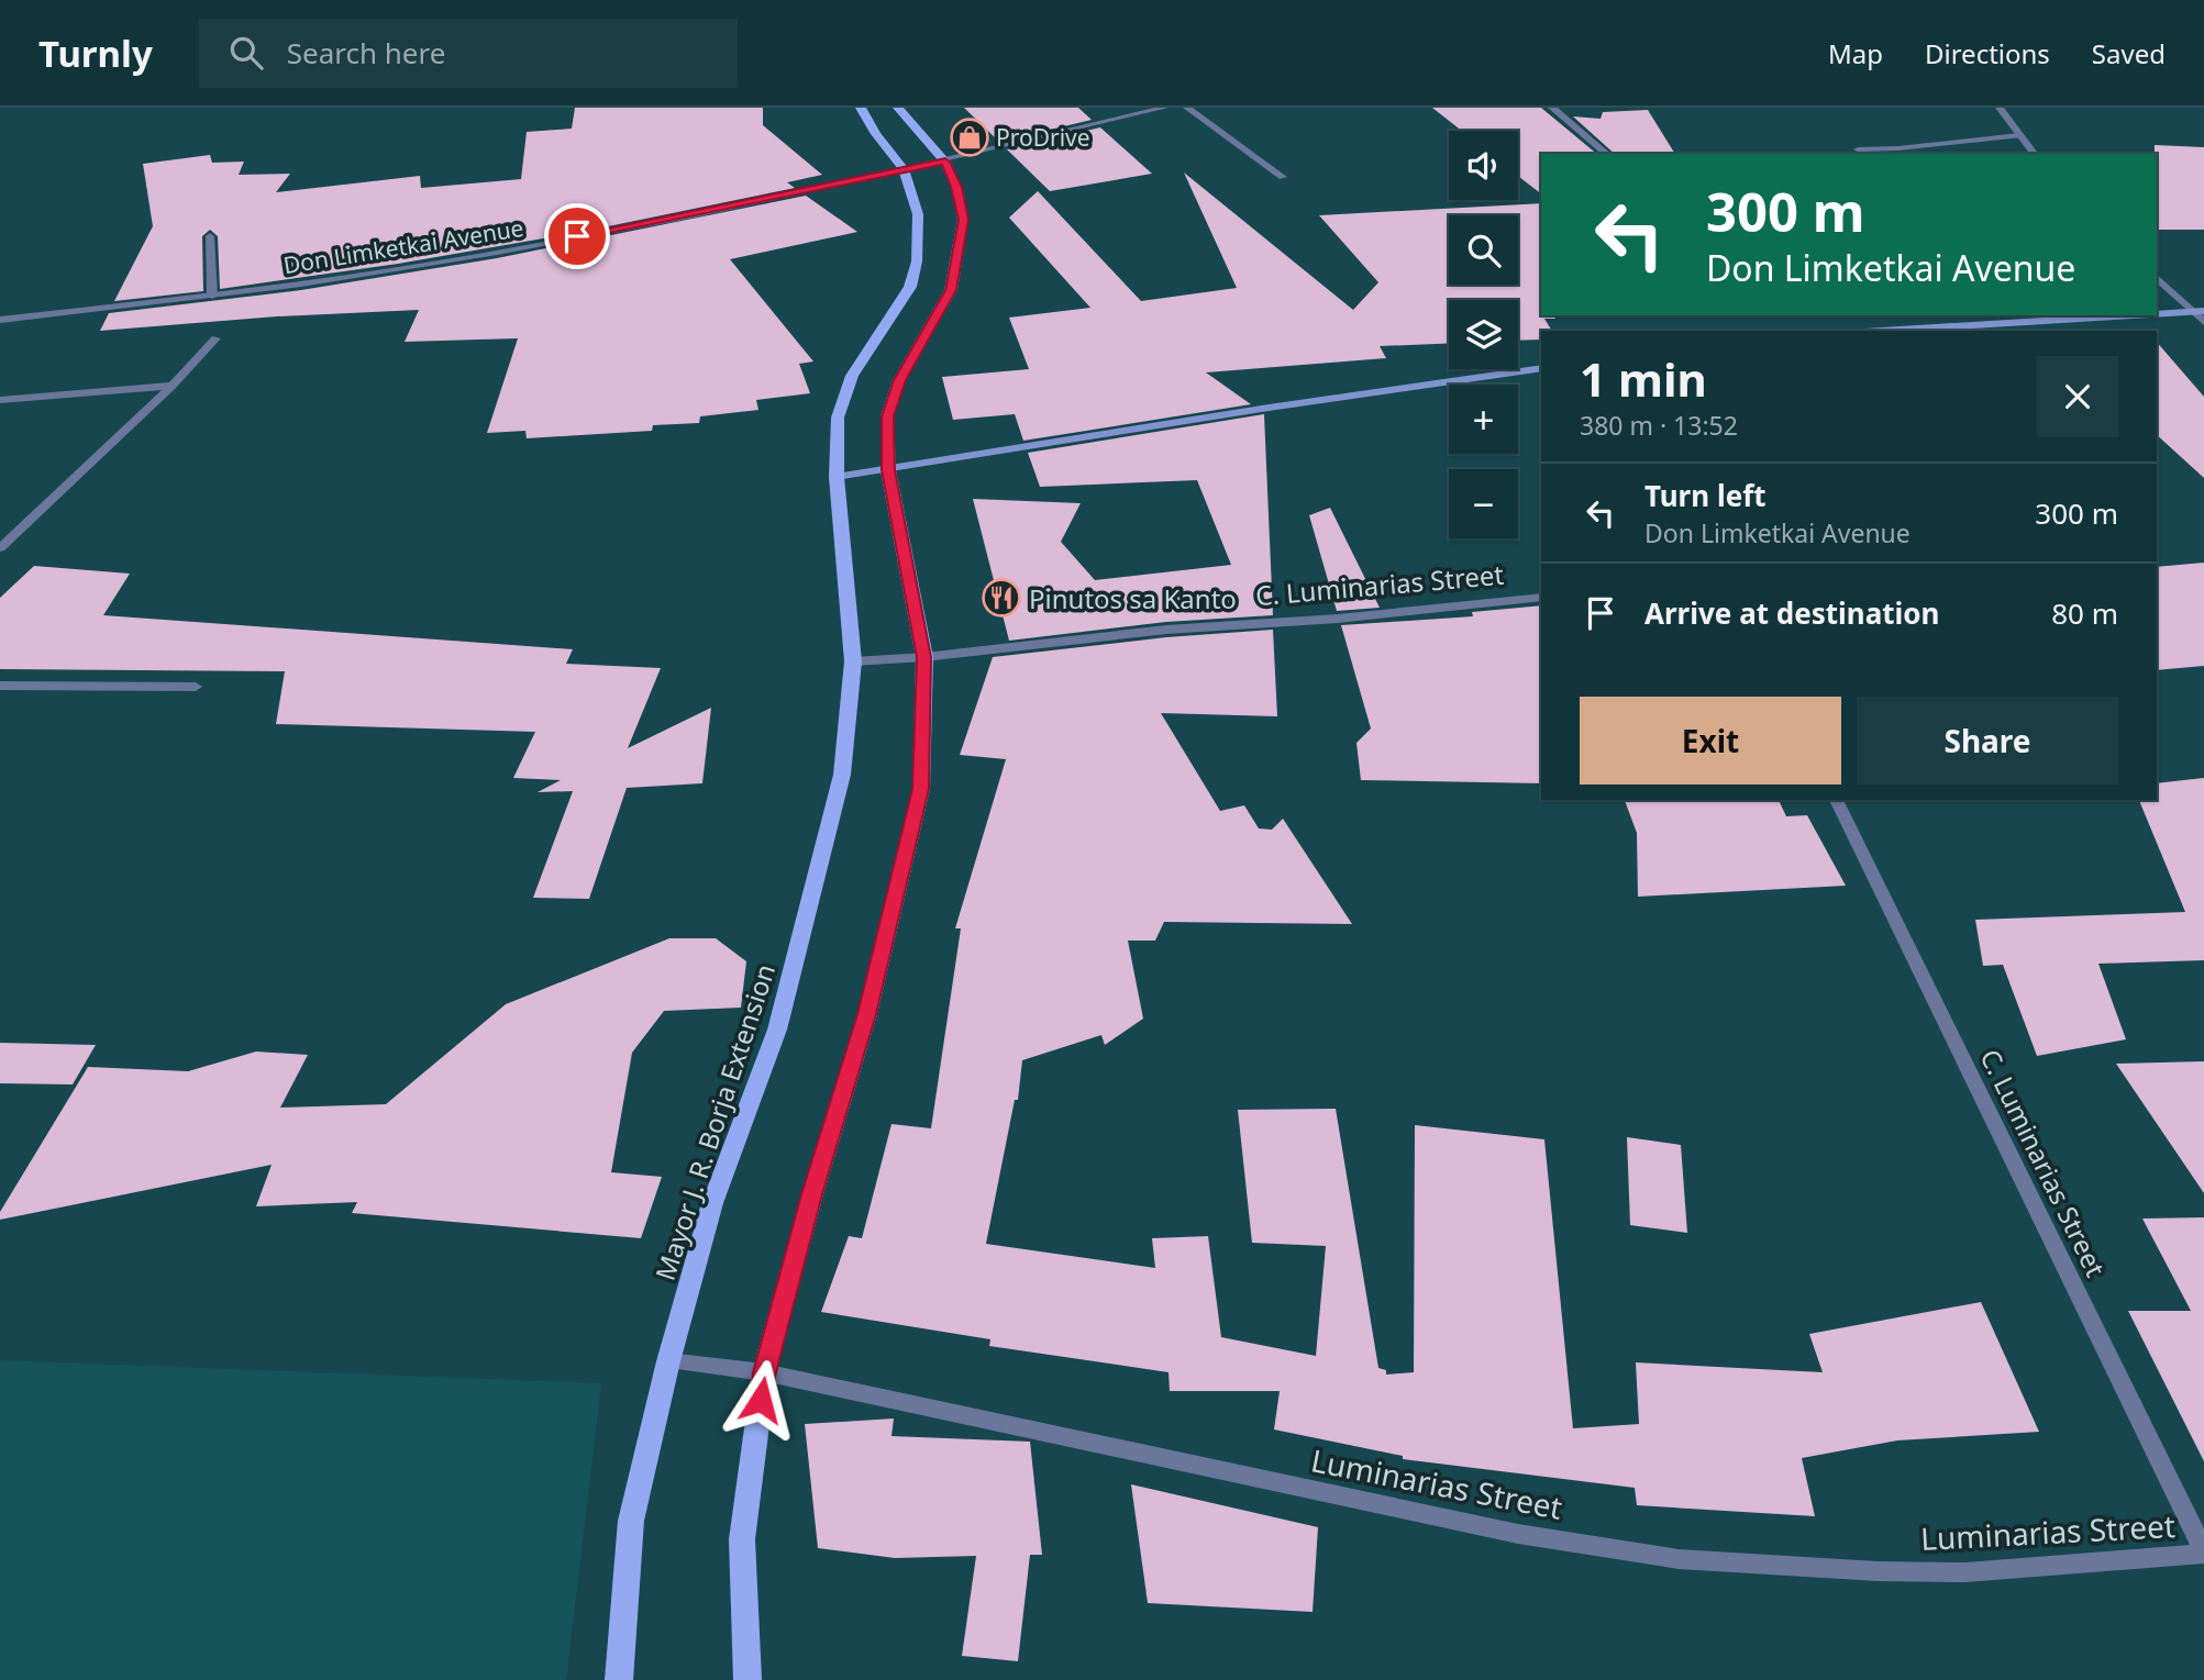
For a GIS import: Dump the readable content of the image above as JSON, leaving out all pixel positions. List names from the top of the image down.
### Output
{
  "streets": {
    "main road": ["Mayor J. R. Borja Extension"],
    "street": ["Don Limketkai Avenue", "C. Luminarias Street", "Luminarias Street"]
  },
  "crossings": [
    ["Don Limketkai Avenue", "Mayor J. R. Borja Extension"],
    ["C. Luminarias Street", "Mayor J. R. Borja Extension"],
    ["C. Luminarias Street", "Luminarias Street"],
    ["Mayor J. R. Borja Extension", "Luminarias Street"]
  ],
  "places": {
    "shop": ["ProDrive"],
    "restaurant": ["Pinutos sa Kanto"]
  },
  "page": {
    "header": "Turnly",
    "search": "Search here",
    "nav": ["Map", "Directions", "Saved"],
    "map_buttons": ["+", "−"],
    "turn": ["300 m", "Don Limketkai Avenue"],
    "heading": ["1 min", "380 m · 13:52"],
    "list": [
      {
        "name": "Turn left",
        "note": "Don Limketkai Avenue",
        "value": "300 m"
      },
      {
        "name": "Arrive at destination",
        "value": "80 m"
      }
    ],
    "buttons": ["Exit", "Share"]
  }
}
